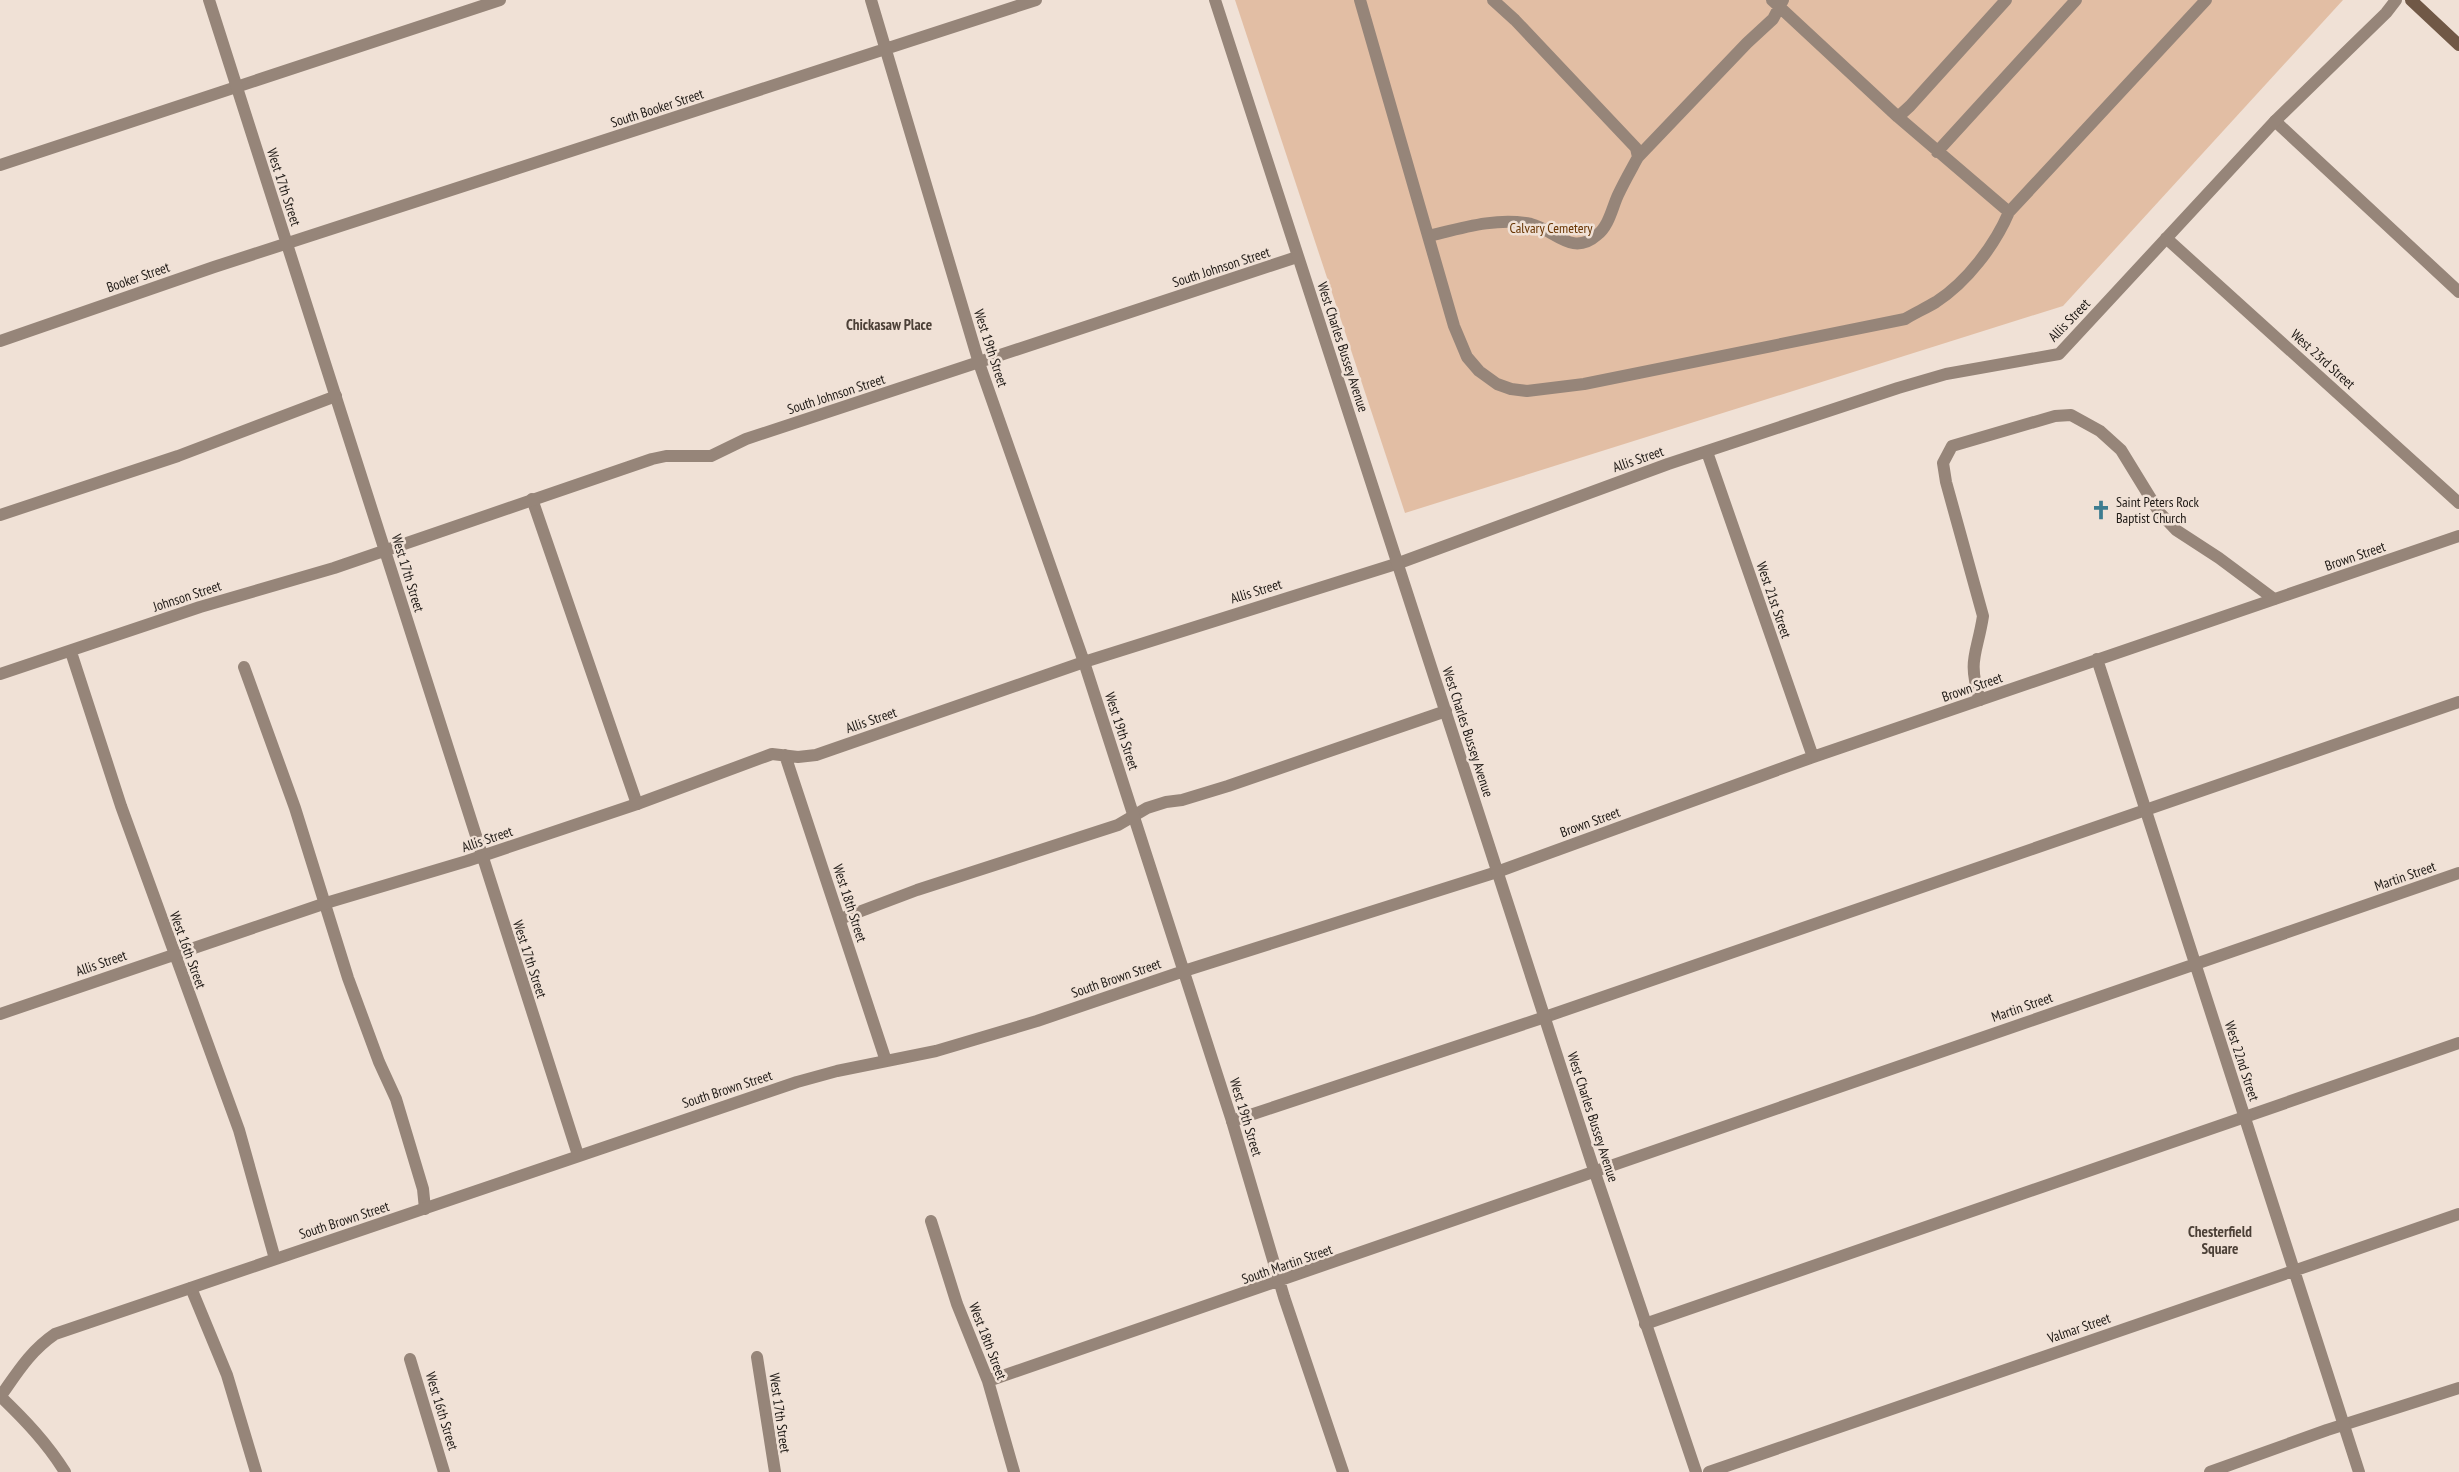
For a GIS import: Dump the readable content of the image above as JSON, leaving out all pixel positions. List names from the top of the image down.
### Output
{
  "streets": {
    "street": [
      "South Booker Street",
      "West 17th Street",
      "South Johnson Street",
      "Booker Street",
      "Allis Street",
      "West Charles Bussey Avenue",
      "West 19th Street",
      "West 23rd Street",
      "Brown Street",
      "Johnson Street",
      "West 21st Street",
      "Martin Street",
      "West 18th Street",
      "West 16th Street",
      "South Brown Street",
      "West 22nd Street",
      "South Martin Street",
      "Valmar Street"
    ]
  },
  "crossings": [
    ["South Booker Street", "West 17th Street"],
    ["South Booker Street", "Booker Street"],
    ["South Booker Street", "West 19th Street"],
    ["West 17th Street", "South Johnson Street"],
    ["West 17th Street", "Booker Street"],
    ["West 17th Street", "Allis Street"],
    ["West 17th Street", "Johnson Street"],
    ["West 17th Street", "South Brown Street"],
    ["South Johnson Street", "West Charles Bussey Avenue"],
    ["South Johnson Street", "West 19th Street"],
    ["South Johnson Street", "Johnson Street"],
    ["Allis Street", "West Charles Bussey Avenue"],
    ["Allis Street", "West 19th Street"],
    ["Allis Street", "West 23rd Street"],
    ["Allis Street", "West 21st Street"],
    ["Allis Street", "West 18th Street"],
    ["Allis Street", "West 16th Street"],
    ["West Charles Bussey Avenue", "Brown Street"],
    ["West Charles Bussey Avenue", "Martin Street"],
    ["West Charles Bussey Avenue", "South Brown Street"],
    ["West Charles Bussey Avenue", "South Martin Street"],
    ["West 19th Street", "South Brown Street"],
    ["West 19th Street", "South Martin Street"],
    ["Brown Street", "West 21st Street"],
    ["Brown Street", "South Brown Street"],
    ["Brown Street", "West 22nd Street"],
    ["Johnson Street", "West 16th Street"],
    ["Martin Street", "West 22nd Street"],
    ["Martin Street", "South Martin Street"],
    ["West 18th Street", "South Brown Street"],
    ["West 18th Street", "South Martin Street"],
    ["West 16th Street", "South Brown Street"],
    ["West 22nd Street", "Valmar Street"]
  ],
  "districts": ["Chickasaw Place", "Chesterfield Square"],
  "parks": ["Calvary Cemetery"],
  "places": {
    "church": ["Saint Peters Rock Baptist Church"]
  }
}
